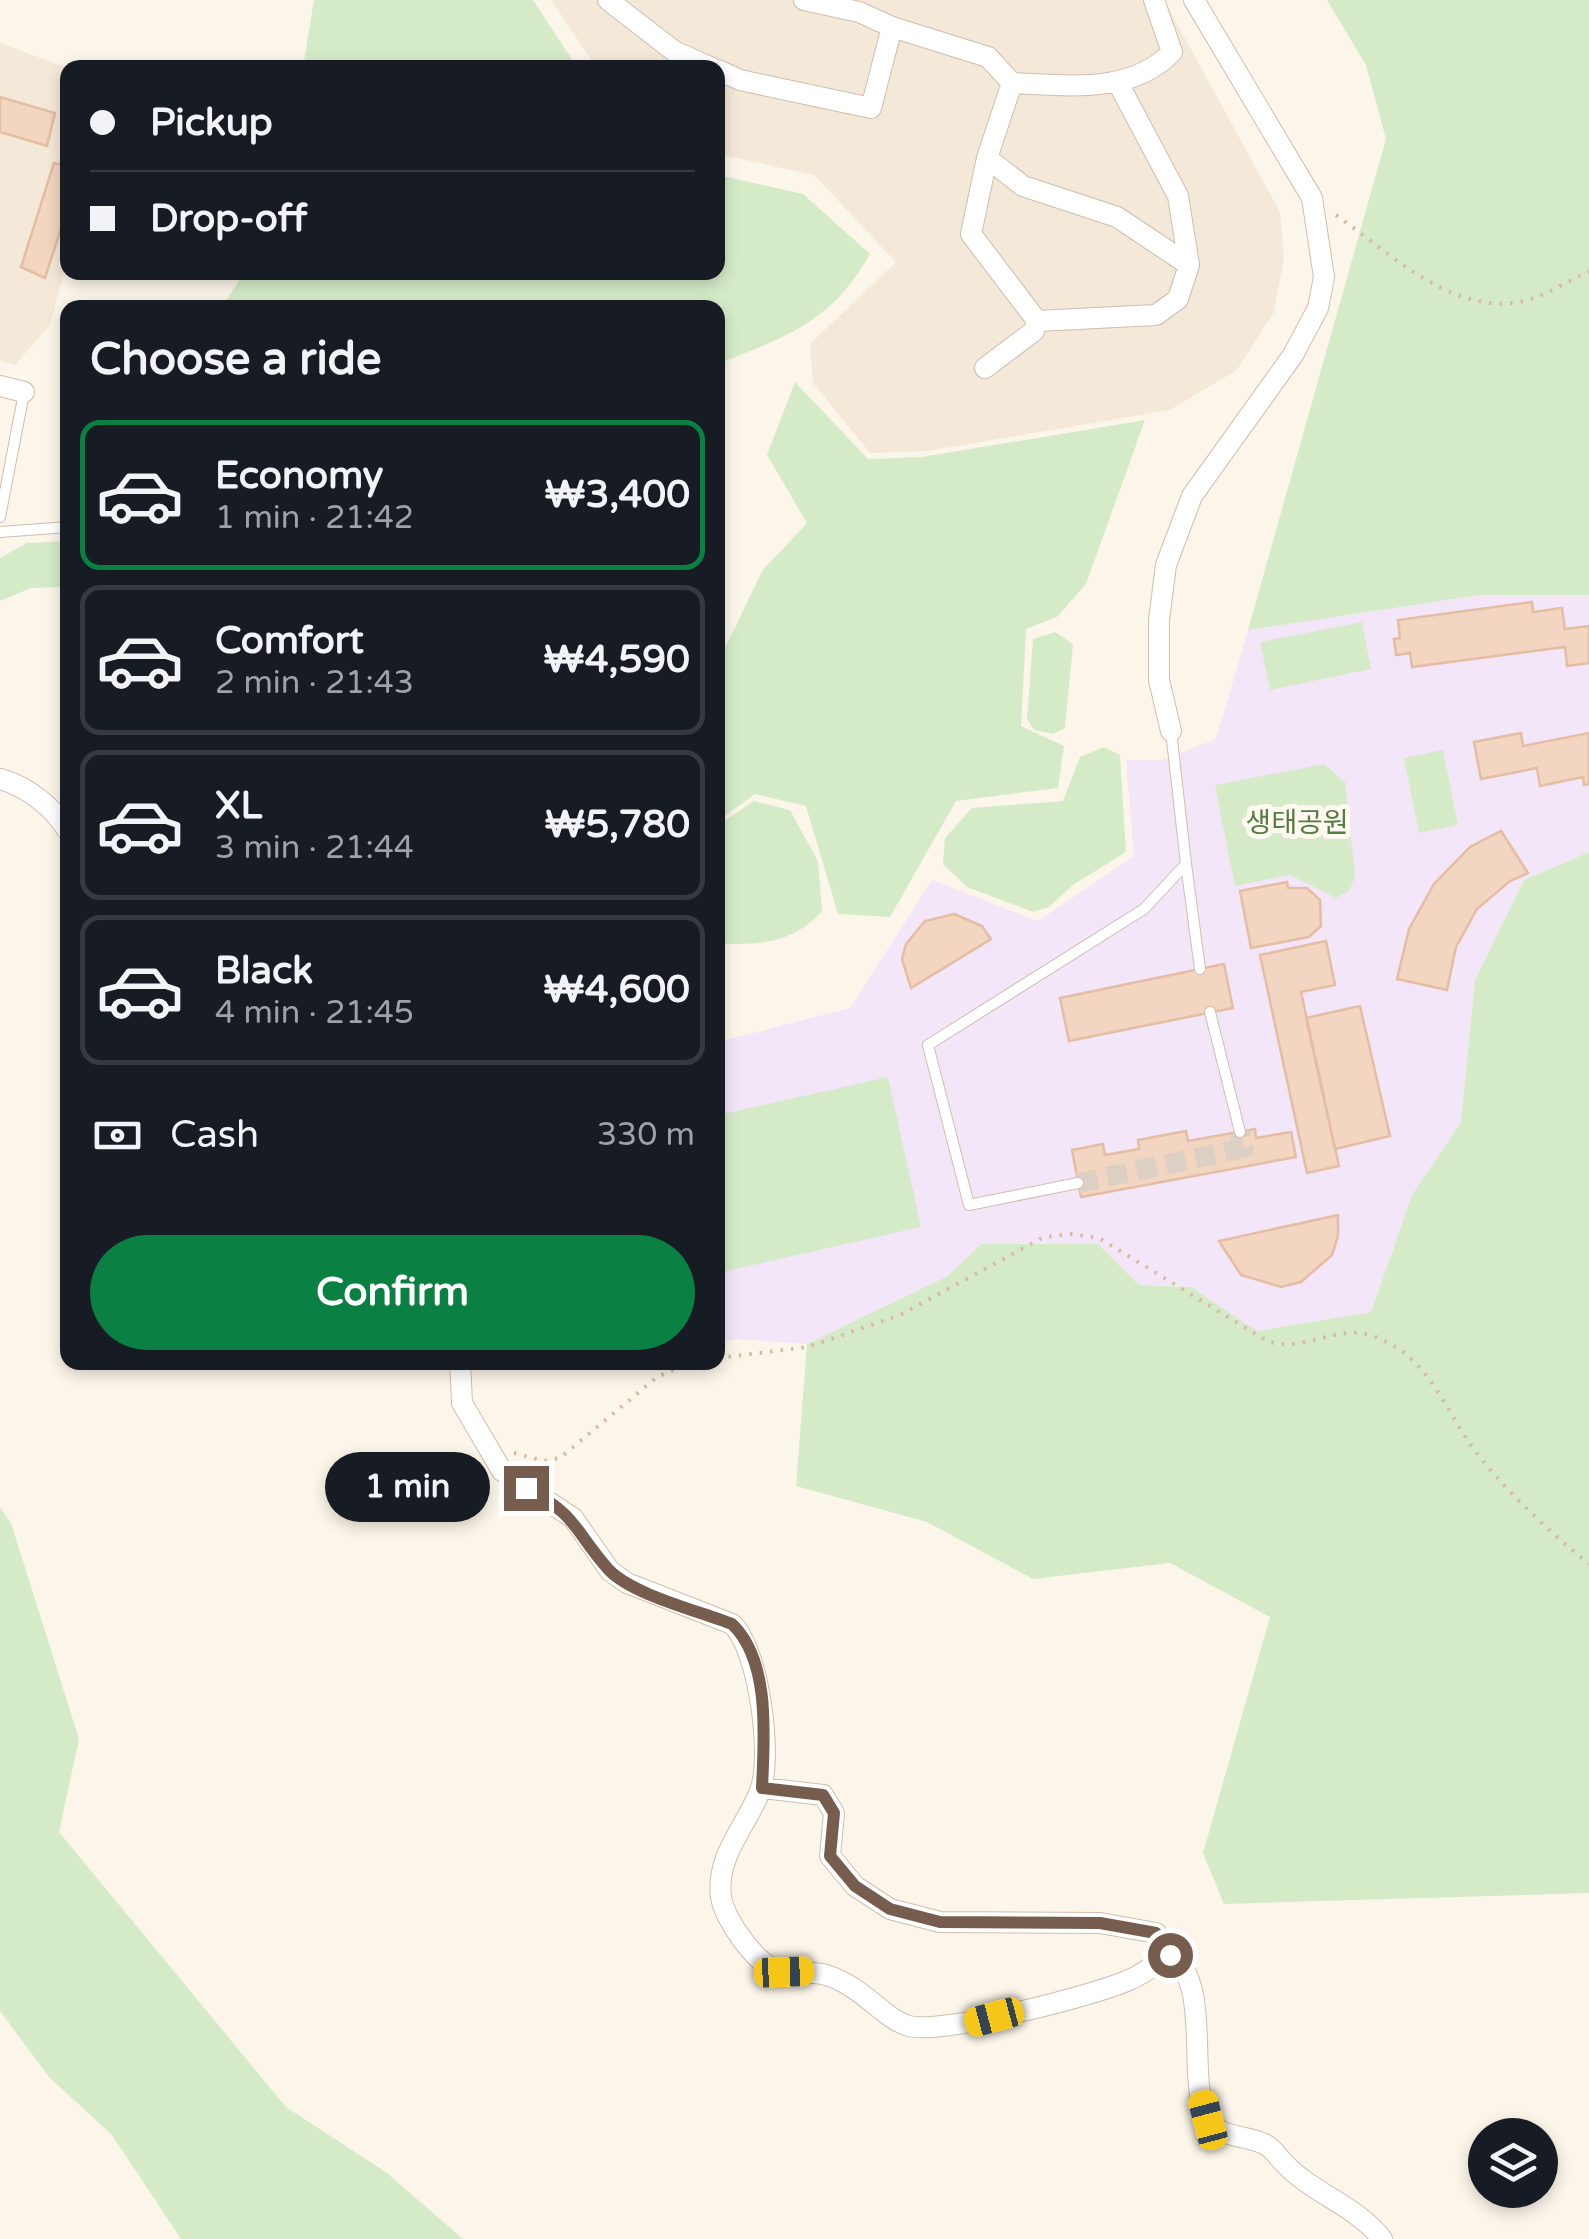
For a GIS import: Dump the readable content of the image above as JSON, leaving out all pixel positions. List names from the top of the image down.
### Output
{
  "parks": ["생태공원"],
  "page": {
    "banner": ["Pickup", "Drop-off"],
    "heading": "Choose a ride",
    "list": [
      {
        "name": "Economy",
        "note": "1 min · 21:42",
        "value": "₩3,400"
      },
      {
        "name": "Comfort",
        "note": "2 min · 21:43",
        "value": "₩4,590"
      },
      {
        "name": "XL",
        "note": "3 min · 21:44",
        "value": "₩5,780"
      },
      {
        "name": "Black",
        "note": "4 min · 21:45",
        "value": "₩4,600"
      }
    ],
    "pay": ["Cash", "330 m"],
    "buttons": "Confirm",
    "bubble": "1 min"
  }
}
